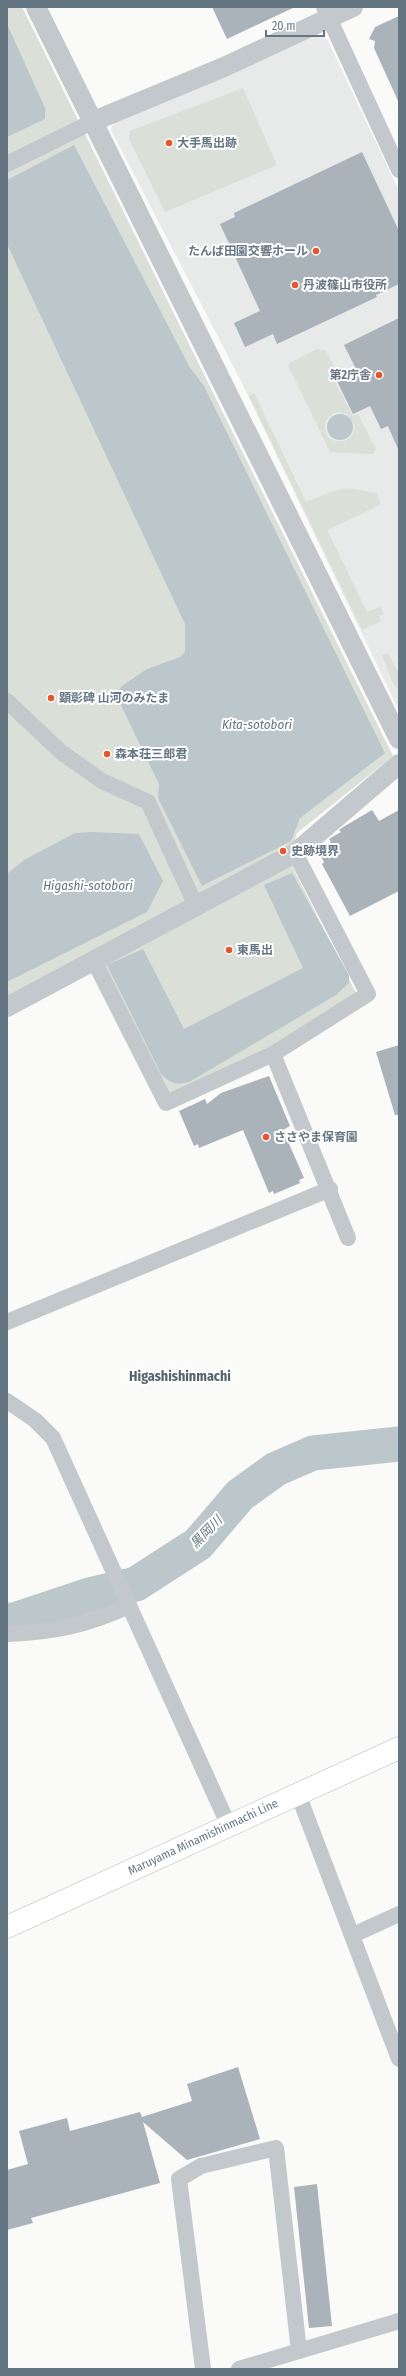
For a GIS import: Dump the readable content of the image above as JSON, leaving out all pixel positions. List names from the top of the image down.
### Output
{
  "streets": {
    "main road": ["Maruyama Minamishinmachi Line"]
  },
  "districts": ["Higashishinmachi"],
  "water": ["Kita-sotobori", "Higashi-sotobori", "黒岡川"],
  "places": [
    "大手馬出跡",
    "たんば田園交響ホール",
    "丹波篠山市役所",
    "第2庁舎",
    "顕彰碑 山河のみたま",
    "森本荘三郎君",
    "史跡境界",
    "東馬出",
    "ささやま保育園"
  ],
  "scale_bar": "20 m"
}
